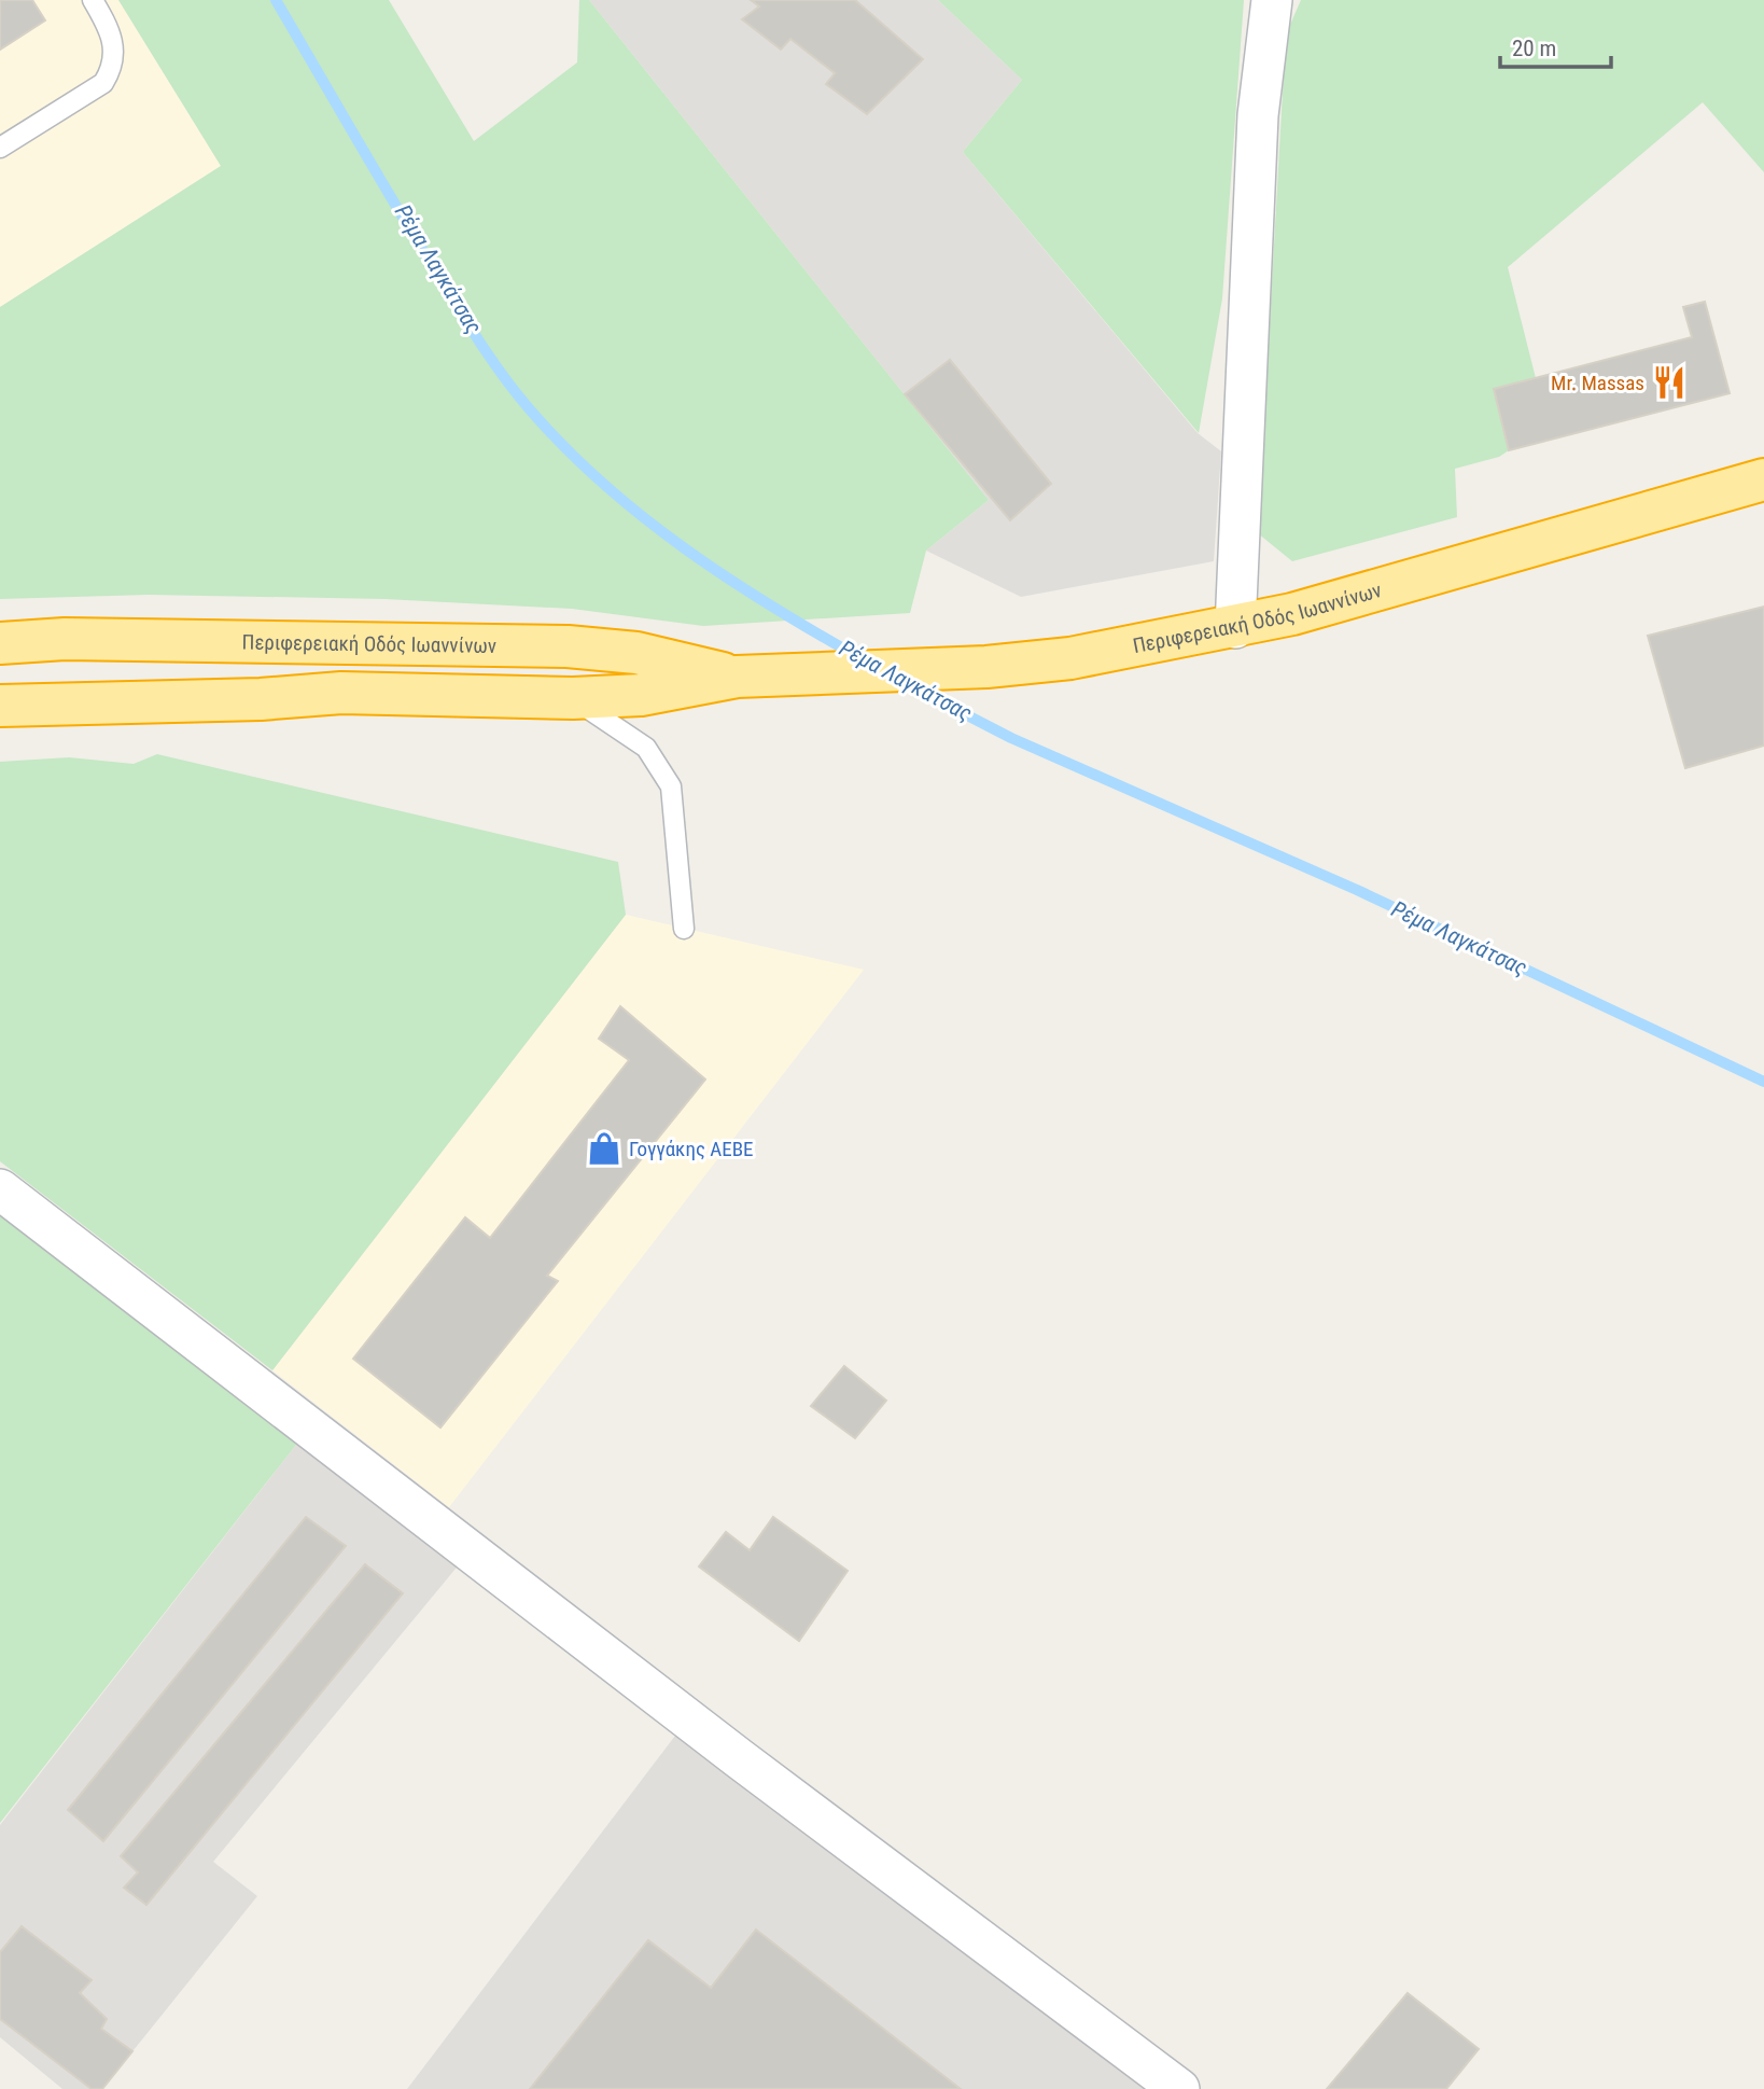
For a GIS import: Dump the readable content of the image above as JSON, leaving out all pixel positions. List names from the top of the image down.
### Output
{
  "streets": {
    "highway": ["Περιφερειακή Οδός Ιωαννίνων"]
  },
  "water": ["Ρέμα Λαγκάτσας"],
  "places": {
    "restaurant": ["Mr. Massas"],
    "shop": ["Γογγάκης ΑΕΒΕ"]
  },
  "scale_bar": "20 m"
}
